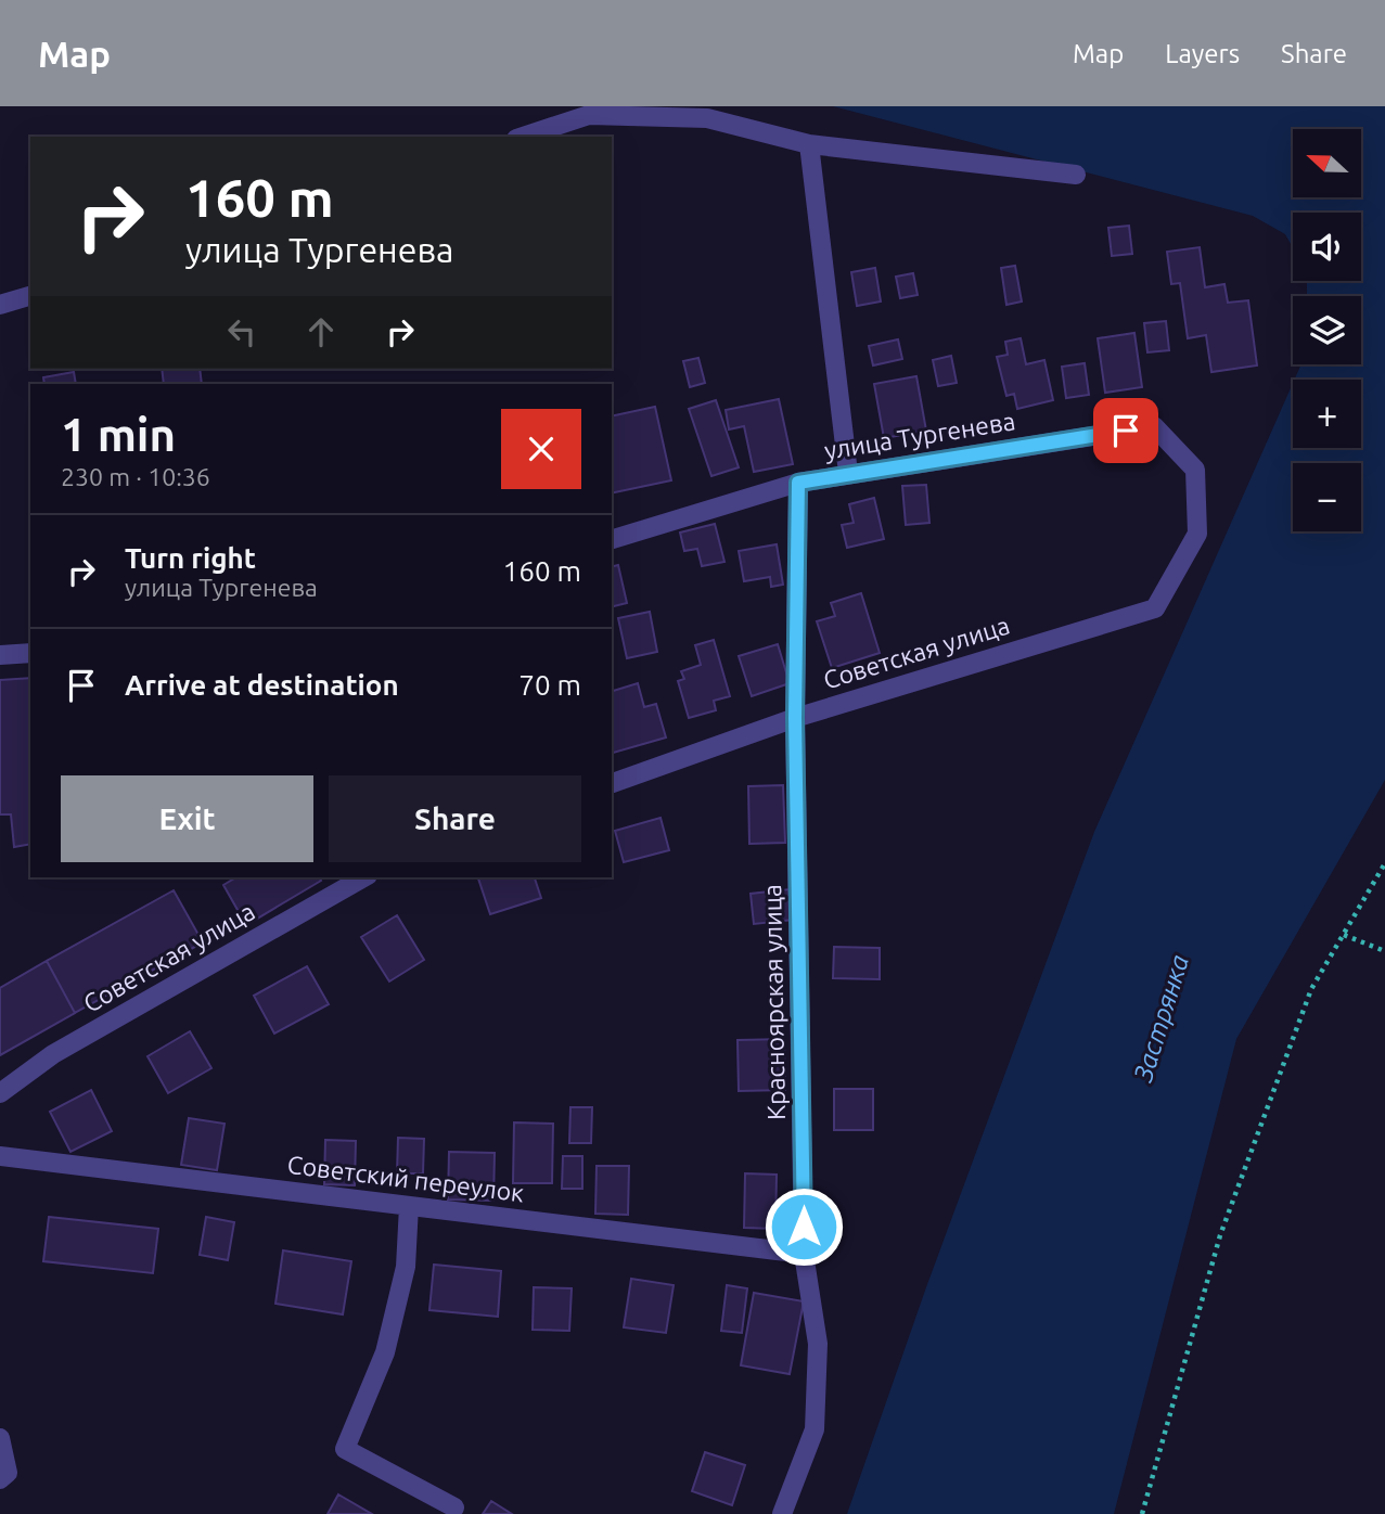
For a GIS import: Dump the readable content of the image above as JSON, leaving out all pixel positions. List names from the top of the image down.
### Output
{
  "streets": {
    "street": [
      "улица Тургенева",
      "Советская улица",
      "Красноярская улица",
      "Советский переулок"
    ]
  },
  "crossings": [
    ["улица Тургенева", "Советская улица"],
    ["улица Тургенева", "Красноярская улица"],
    ["Советская улица", "Красноярская улица"],
    ["Красноярская улица", "Советский переулок"]
  ],
  "water": ["Застрянка"],
  "north": "left",
  "page": {
    "header": "Map",
    "nav": ["Map", "Layers", "Share"],
    "map_buttons": ["+", "−"],
    "turn": ["160 m", "улица Тургенева"],
    "heading": ["1 min", "230 m · 10:36"],
    "list": [
      {
        "name": "Turn right",
        "note": "улица Тургенева",
        "value": "160 m"
      },
      {
        "name": "Arrive at destination",
        "value": "70 m"
      }
    ],
    "buttons": ["Exit", "Share"]
  }
}
